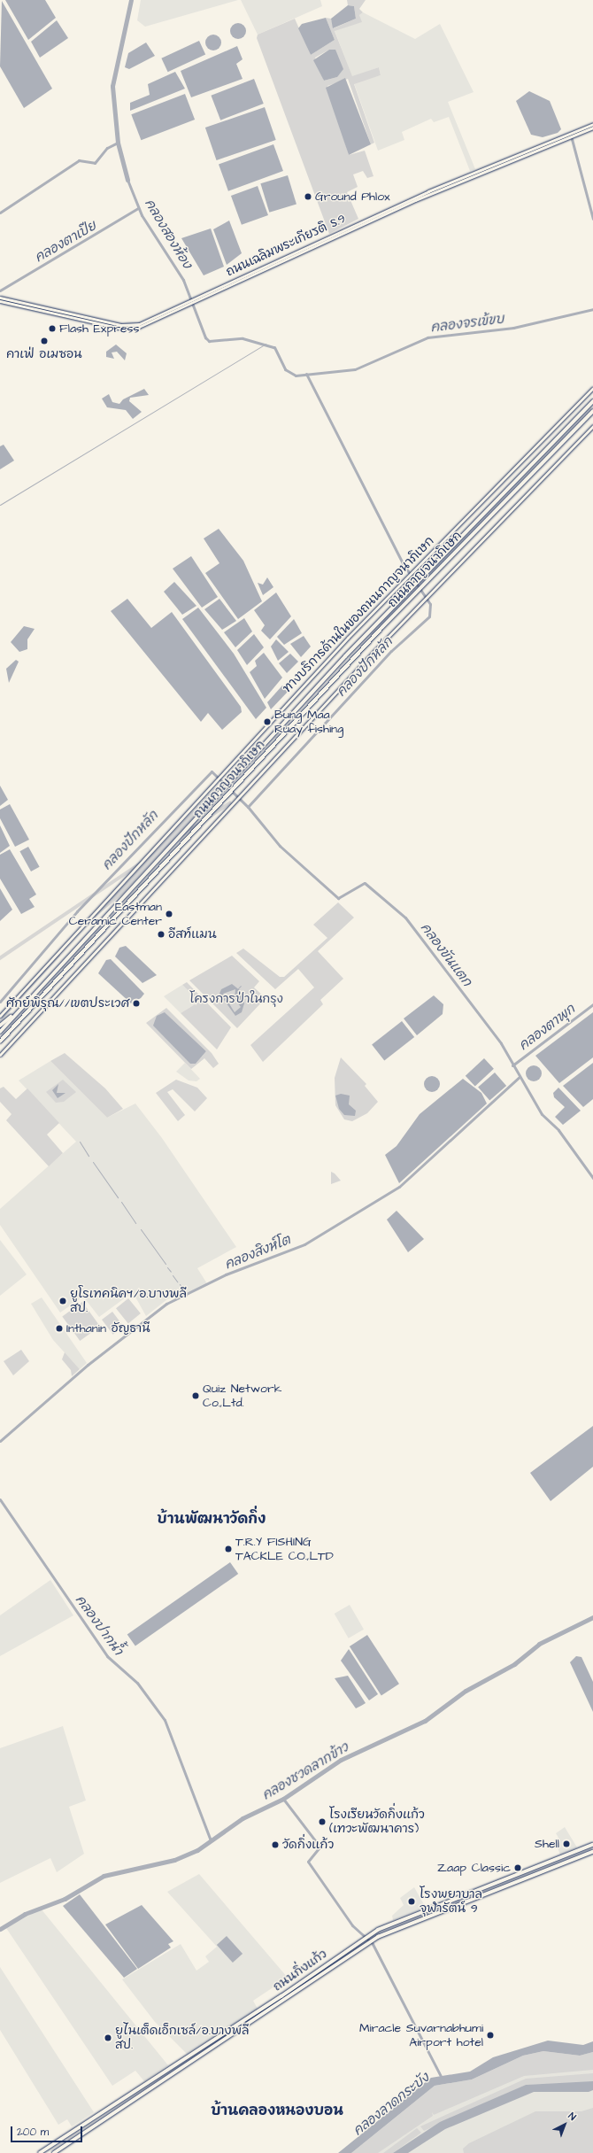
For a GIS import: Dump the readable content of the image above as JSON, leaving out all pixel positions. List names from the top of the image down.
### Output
{
  "streets": {
    "highway": ["ถนนกาญจนาภิเษก"],
    "main road": ["ถนนเฉลิมพระเกียรติ ร.9", "ทางบริการด้านในของถนนกาญจนาภิเษก", "ถนนกิ่งแก้ว"]
  },
  "districts": ["บ้านพัฒนาวัดกิ่ง", "บ้านคลองหนองบอน"],
  "water": [
    "คลองสองห้อง",
    "คลองตาเปีย",
    "คลองจรเข้ขบ",
    "คลองปักหลัก",
    "คลองขันแตก",
    "คลองตาพุก",
    "คลองสิงห์โต",
    "คลองปากน้ำ",
    "คลองชวดลากข้าว",
    "คลองลาดกระบัง"
  ],
  "parks": ["โครงการป่าในกรุง"],
  "places": [
    "Ground Phlox",
    "Flash Express",
    "คาเฟ่ อเมซอน",
    "Bung Maa Ruay fishing",
    "Eastman Ceramic Center",
    "อีสท์แมน",
    "ศักย์พิรุณ//เขตประเวศ",
    "ยูโรเทคนิคฯ/อ.บางพลี สป.",
    "Inthanin อัญธานี",
    "Quiz Network Co.,Ltd.",
    "T.R.Y FISHING TACKLE CO.,LTD",
    "โรงเรียนวัดกิ่งแก้ว (เทวะพัฒนาคาร)",
    "Shell",
    "วัดกิ่งแก้ว",
    "Zaap Classic",
    "โรงพยาบาล จุฬารัตน์ 9",
    "Miracle Suvarnabhumi Airport hotel",
    "ยูไนเต็ดเอ็กเซล์/อ.บางพลี สป."
  ],
  "scale_bar": "200 m",
  "north": "top right"
}
